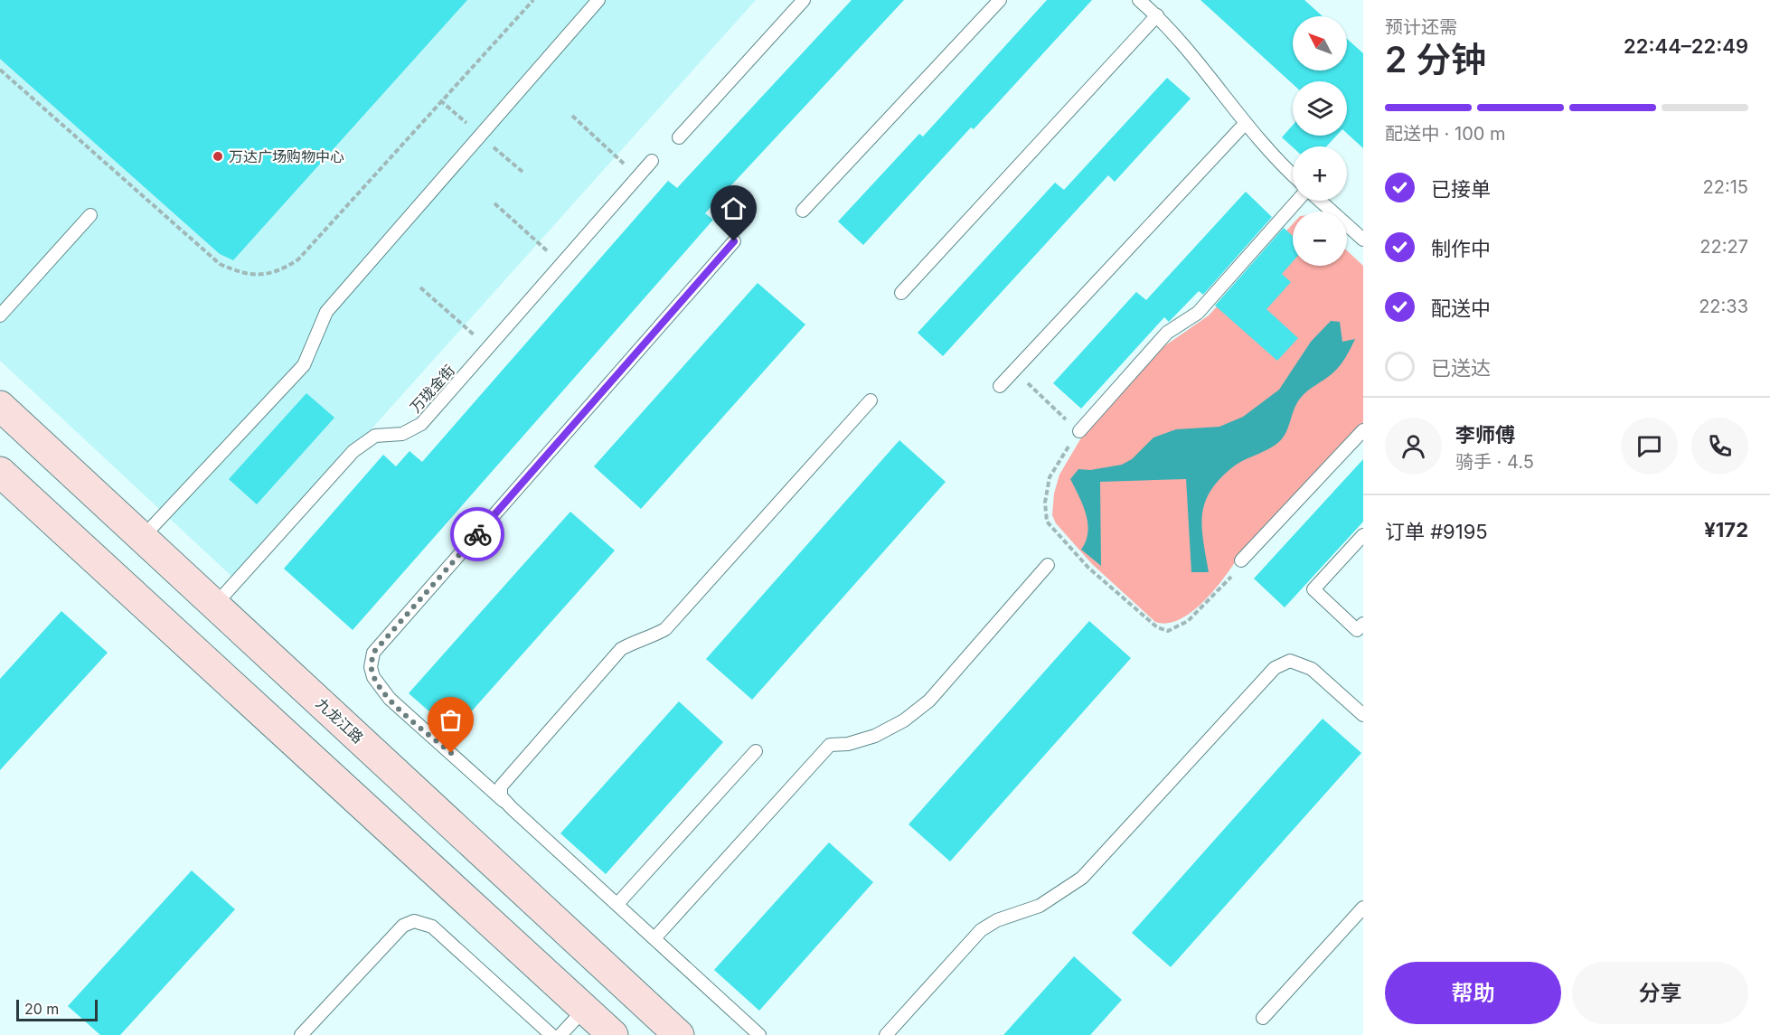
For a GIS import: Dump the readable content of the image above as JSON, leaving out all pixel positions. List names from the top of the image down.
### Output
{
  "streets": {
    "street": ["九龙江路"],
    "lane": ["万珑金街"]
  },
  "crossings": [
    ["万珑金街", "九龙江路"]
  ],
  "places": ["万达广场购物中心"],
  "scale_bar": "20 m",
  "north": "top left",
  "page": {
    "heading": ["2 分钟", "预计还需", "22:44–22:49"],
    "panel": [
      "李师傅",
      "骑手 · 4.5",
      "订单 #9195",
      "¥172"
    ],
    "map_buttons": ["+", "−"],
    "bar": "配送中 · 100 m",
    "list": [
      ["已接单", "22:15"],
      ["制作中", "22:27"],
      ["配送中", "22:33"],
      "已送达"
    ],
    "buttons": ["帮助", "分享"],
    "scale": "20 m"
  }
}
